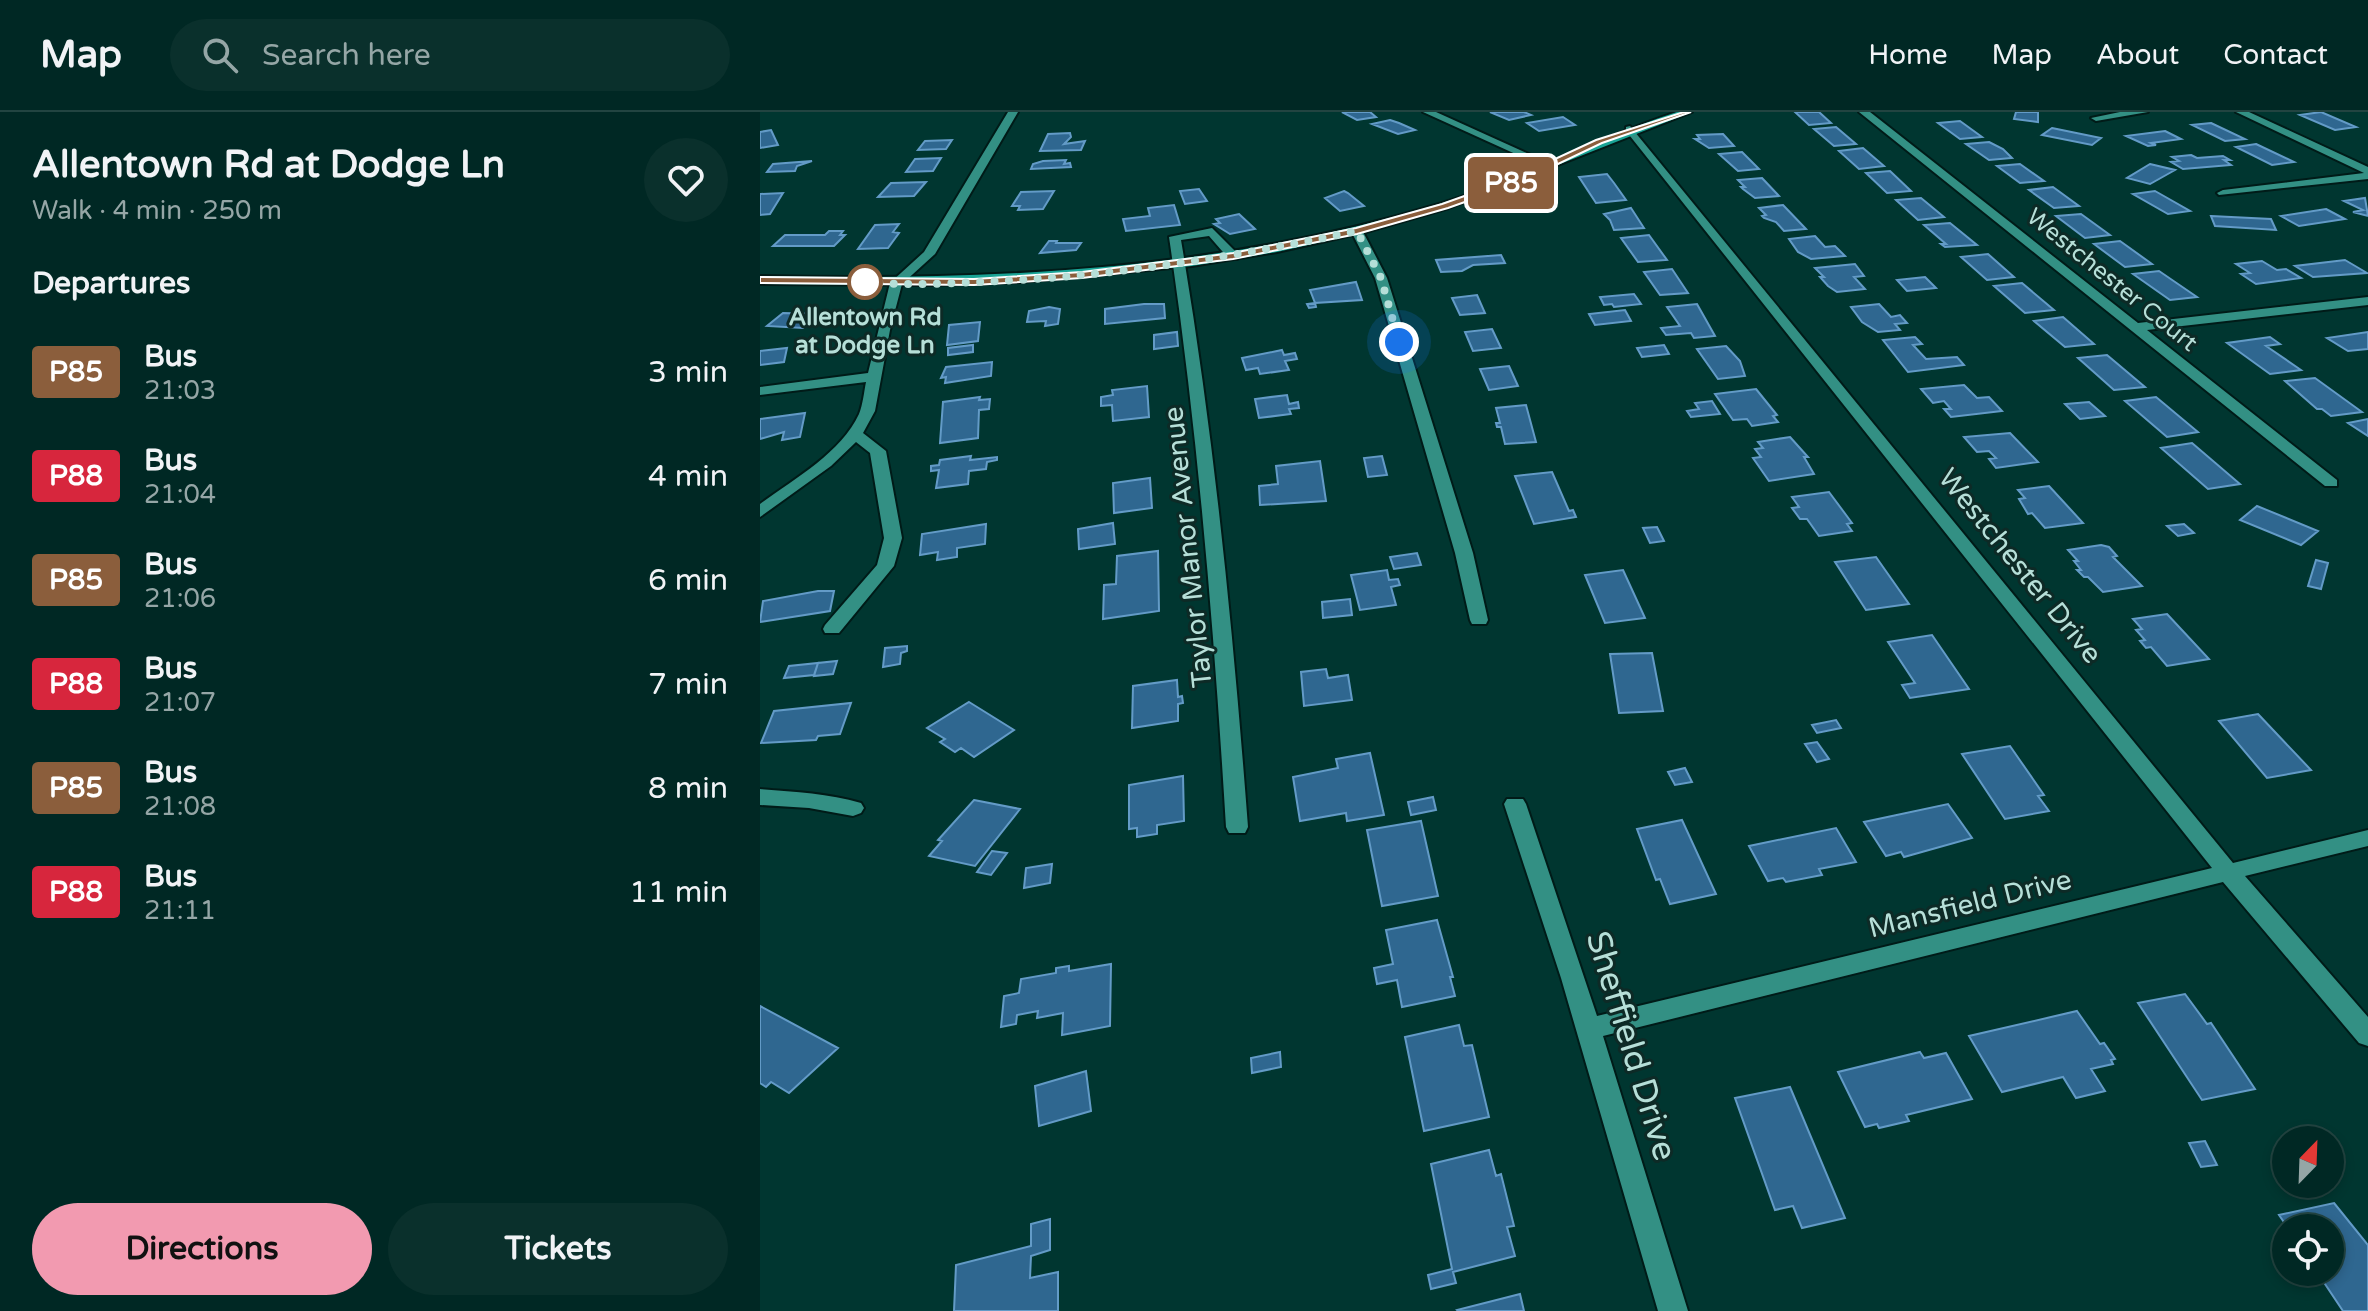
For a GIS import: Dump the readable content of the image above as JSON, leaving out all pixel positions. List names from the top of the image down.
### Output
{
  "streets": {
    "street": [
      "Westchester Court",
      "Taylor Manor Avenue",
      "Westchester Drive",
      "Mansfield Drive",
      "Sheffield Drive"
    ]
  },
  "crossings": [
    ["Westchester Drive", "Mansfield Drive"],
    ["Mansfield Drive", "Sheffield Drive"]
  ],
  "places": ["Allentown Rd at Dodge Ln"],
  "lines": ["bus line P85"],
  "north": "top right",
  "page": {
    "header": "Map",
    "search": "Search here",
    "nav": [
      "Home",
      "Map",
      "About",
      "Contact"
    ],
    "heading": [
      ["Allentown Rd at Dodge Ln", "Walk · 4 min · 250 m"],
      "Departures"
    ],
    "on_map": "P85",
    "list": [
      {
        "mark": "P85",
        "name": "Bus",
        "note": "21:03",
        "value": "3 min"
      },
      {
        "mark": "P88",
        "name": "Bus",
        "note": "21:04",
        "value": "4 min"
      },
      {
        "mark": "P85",
        "name": "Bus",
        "note": "21:06",
        "value": "6 min"
      },
      {
        "mark": "P88",
        "name": "Bus",
        "note": "21:07",
        "value": "7 min"
      },
      {
        "mark": "P85",
        "name": "Bus",
        "note": "21:08",
        "value": "8 min"
      },
      {
        "mark": "P88",
        "name": "Bus",
        "note": "21:11",
        "value": "11 min"
      }
    ],
    "buttons": ["Directions", "Tickets"]
  }
}
